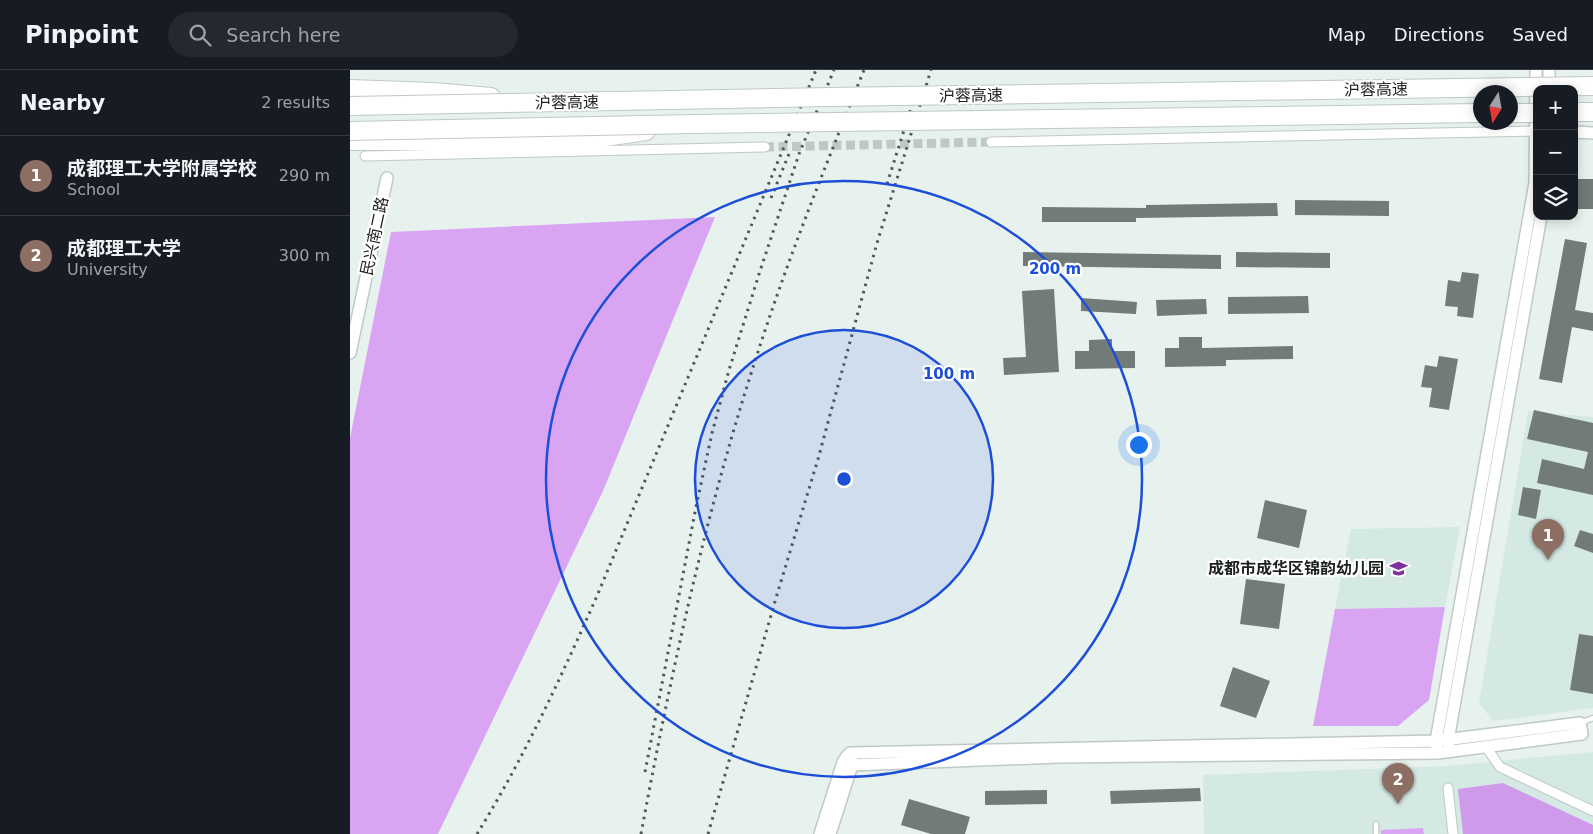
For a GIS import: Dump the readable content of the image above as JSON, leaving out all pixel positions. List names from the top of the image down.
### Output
{
  "streets": {
    "highway": ["沪蓉高速"],
    "street": ["民兴南二路"]
  },
  "places": {
    "school or university": ["成都市成华区锦韵幼儿园"]
  },
  "north": "bottom",
  "page": {
    "header": "Pinpoint",
    "search": "Search here",
    "nav": ["Map", "Directions", "Saved"],
    "heading": ["Nearby", "2 results"],
    "map_buttons": ["+", "−"],
    "list": [
      {
        "mark": "1",
        "name": "成都理工大学附属学校",
        "note": "School",
        "value": "290 m"
      },
      {
        "mark": "2",
        "name": "成都理工大学",
        "note": "University",
        "value": "300 m"
      }
    ],
    "pins": ["1", "2"]
  },
  "rings": ["200 m", "100 m"]
}
